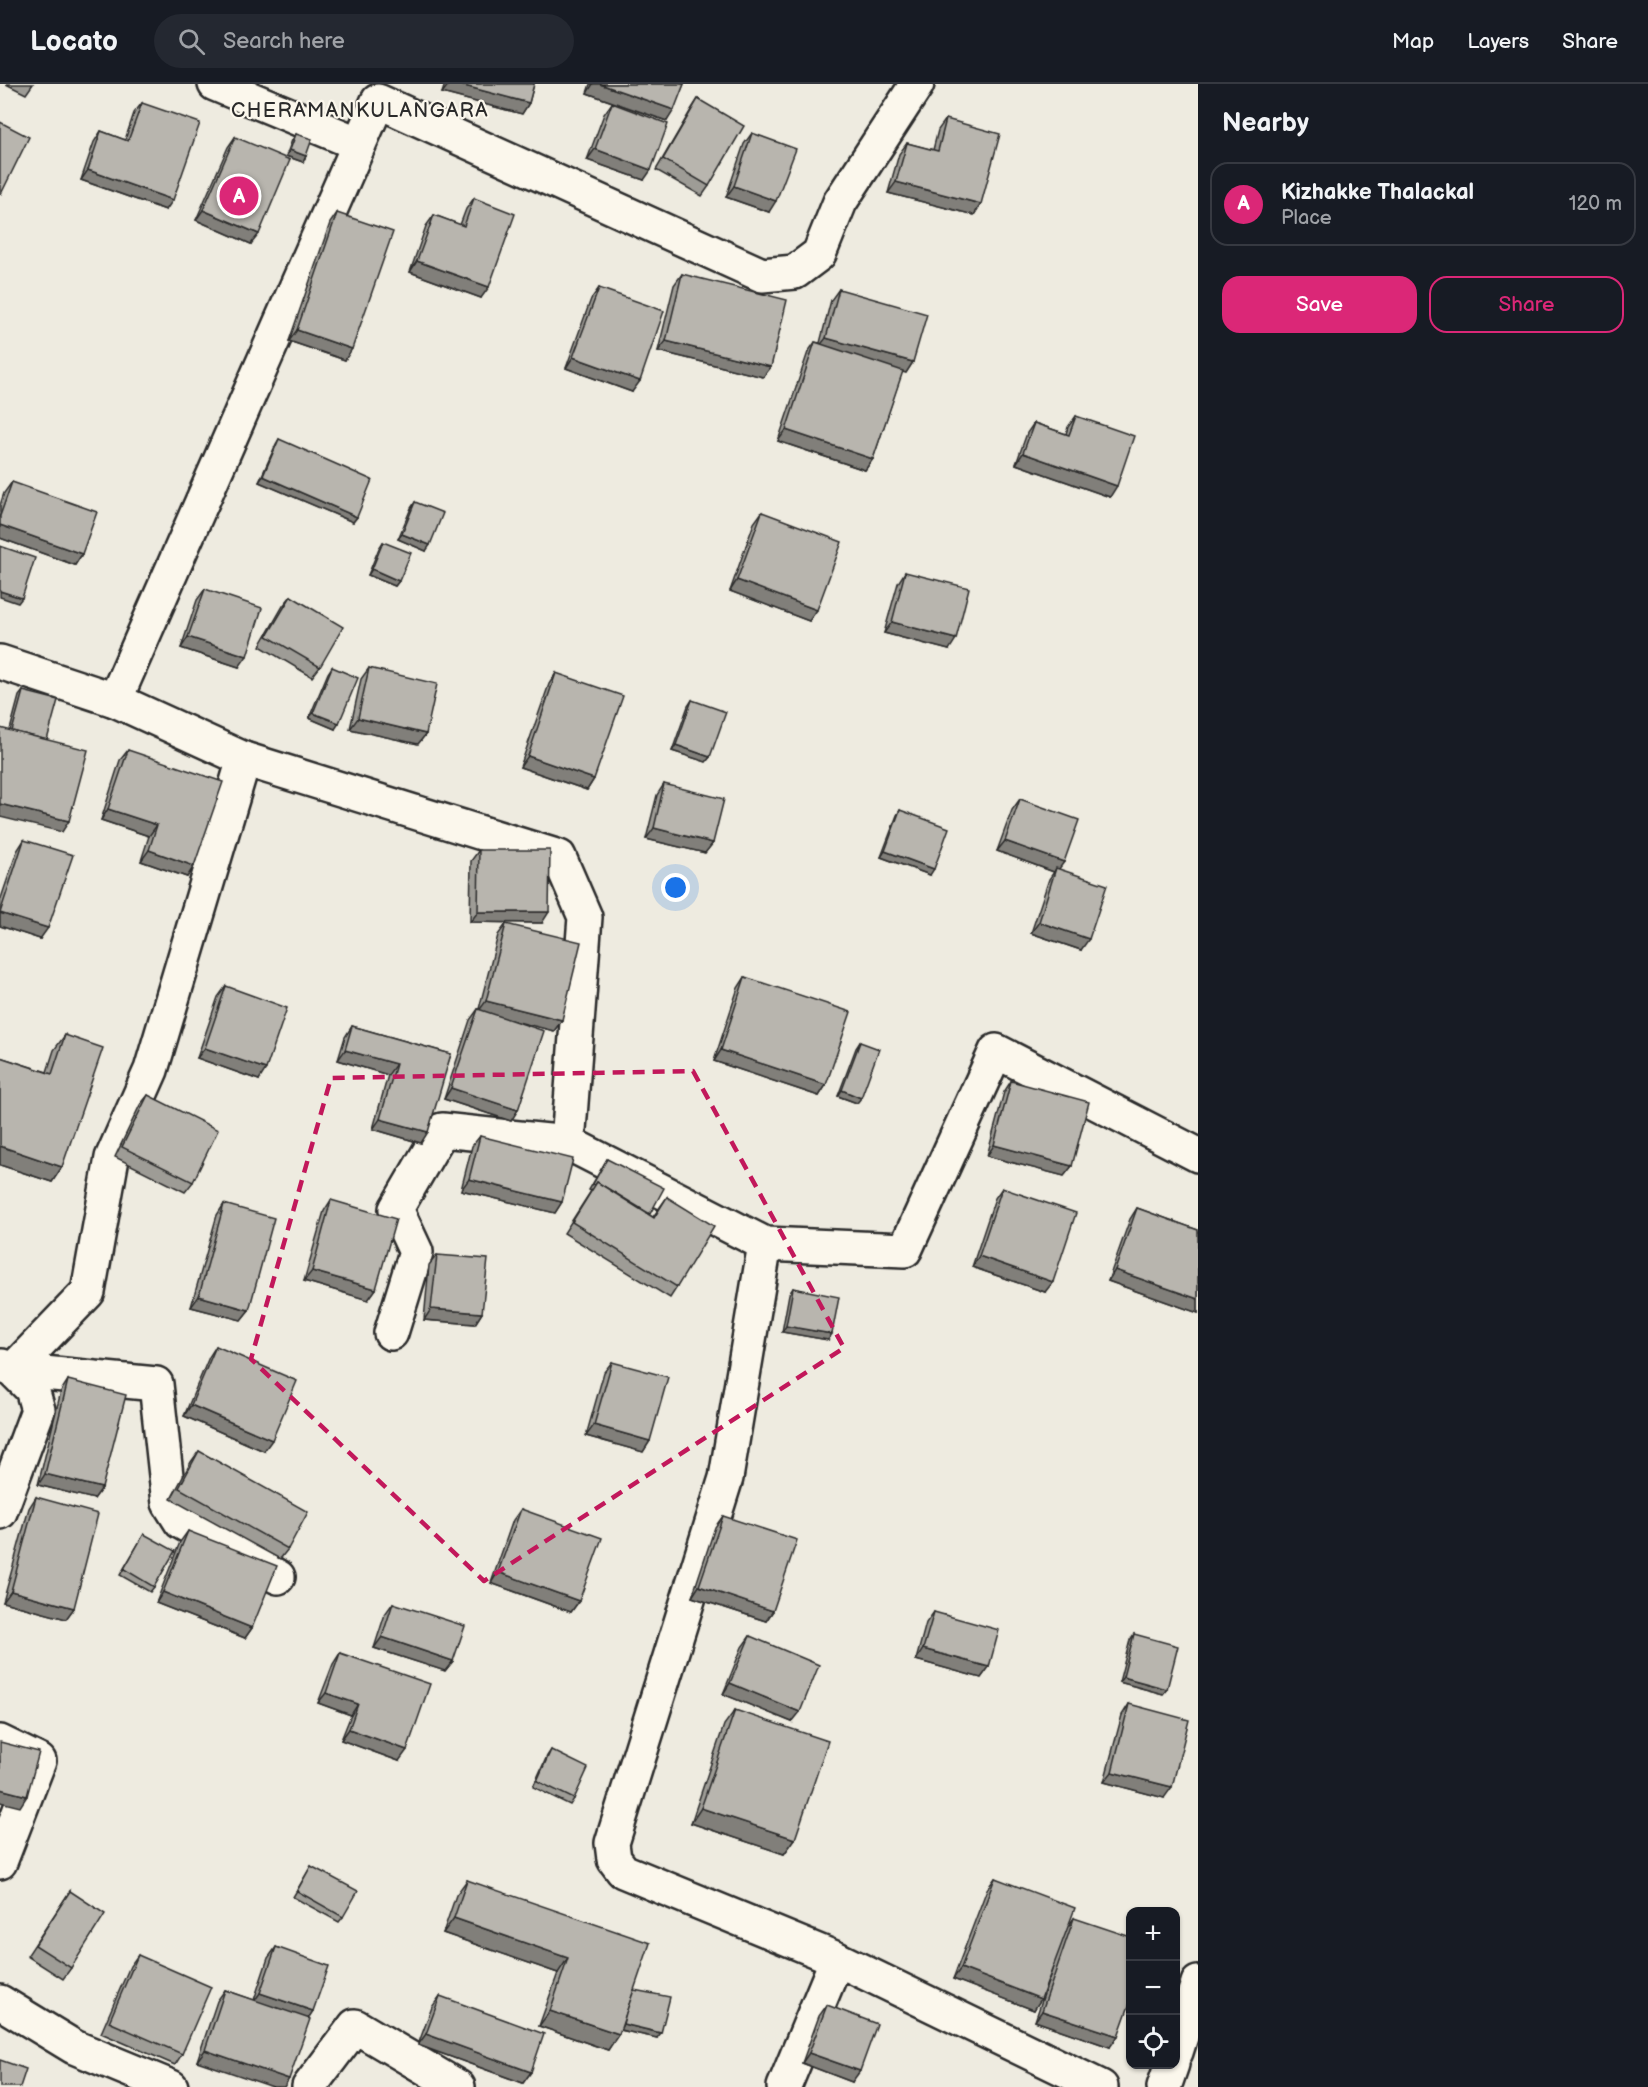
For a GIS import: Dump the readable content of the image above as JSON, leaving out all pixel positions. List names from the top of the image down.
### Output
{
  "districts": ["CHERAMANKULANGARA"],
  "page": {
    "header": "Locato",
    "search": "Search here",
    "nav": ["Map", "Layers", "Share"],
    "heading": "Nearby",
    "list": [
      {
        "mark": "A",
        "name": "Kizhakke Thalackal",
        "note": "Place",
        "value": "120 m"
      }
    ],
    "pins": "A",
    "buttons": ["Save", "Share"],
    "map_buttons": ["+", "−"]
  }
}
